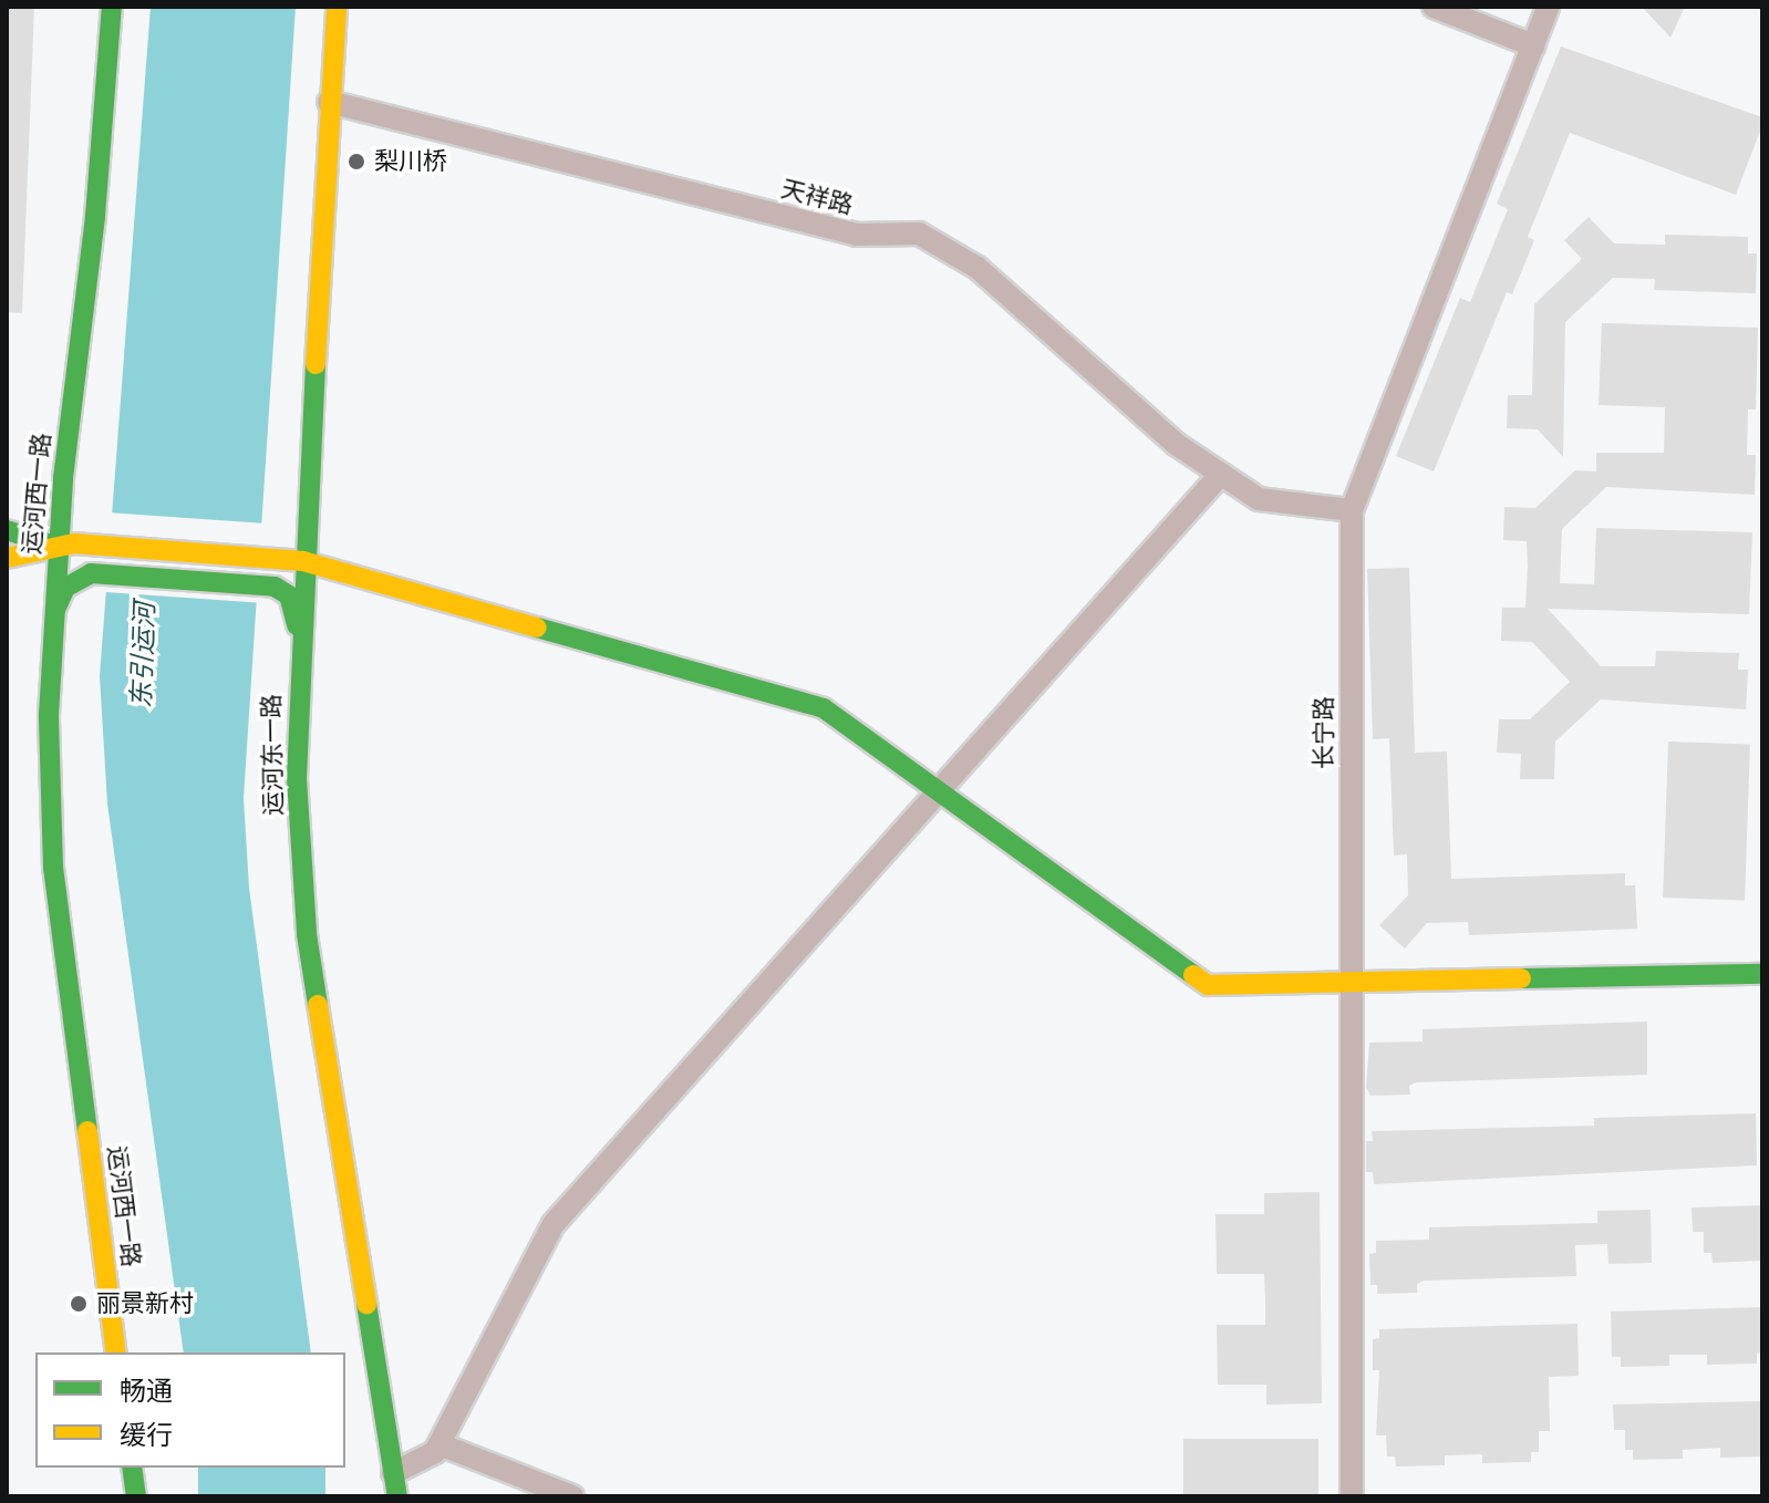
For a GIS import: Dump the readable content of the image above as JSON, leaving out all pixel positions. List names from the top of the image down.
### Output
{
  "streets": {
    "street": [
      "天祥路",
      "运河西一路",
      "长宁路",
      "运河东一路"
    ]
  },
  "crossings": [
    ["天祥路", "长宁路"],
    ["天祥路", "运河东一路"]
  ],
  "water": ["东引运河"],
  "places": ["梨川桥", "丽景新村"],
  "legend": ["畅通", "缓行"]
}
